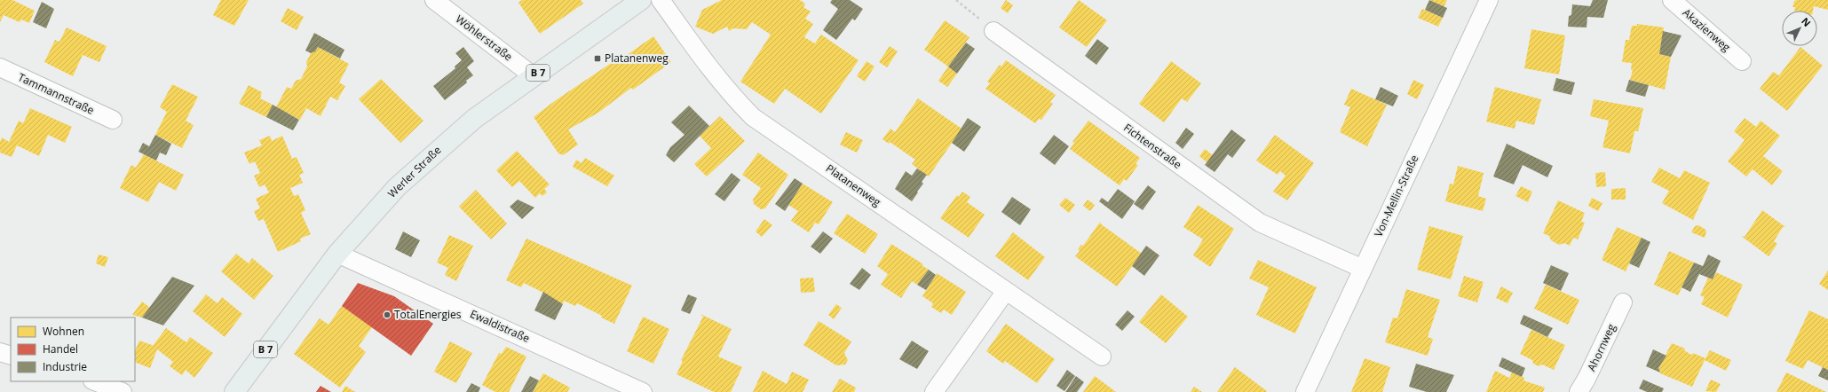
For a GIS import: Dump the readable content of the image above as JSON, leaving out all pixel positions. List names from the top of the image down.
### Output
{
  "streets": {
    "main road": ["B 7", "Werler Straße"],
    "street": [
      "Akazienweg",
      "Wöhlerstraße",
      "Tammannstraße",
      "Fichtenstraße",
      "Platanenweg",
      "Von-Mellin-Straße",
      "Ewaldistraße",
      "Ahornweg"
    ]
  },
  "crossings": [
    ["Wöhlerstraße", "Werler Straße"],
    ["Fichtenstraße", "Von-Mellin-Straße"],
    ["Werler Straße", "Ewaldistraße"]
  ],
  "places": {
    "transit": ["Platanenweg"],
    "other": ["TotalEnergies"]
  },
  "legend": ["Wohnen", "Handel", "Industrie"],
  "north": "top right"
}
